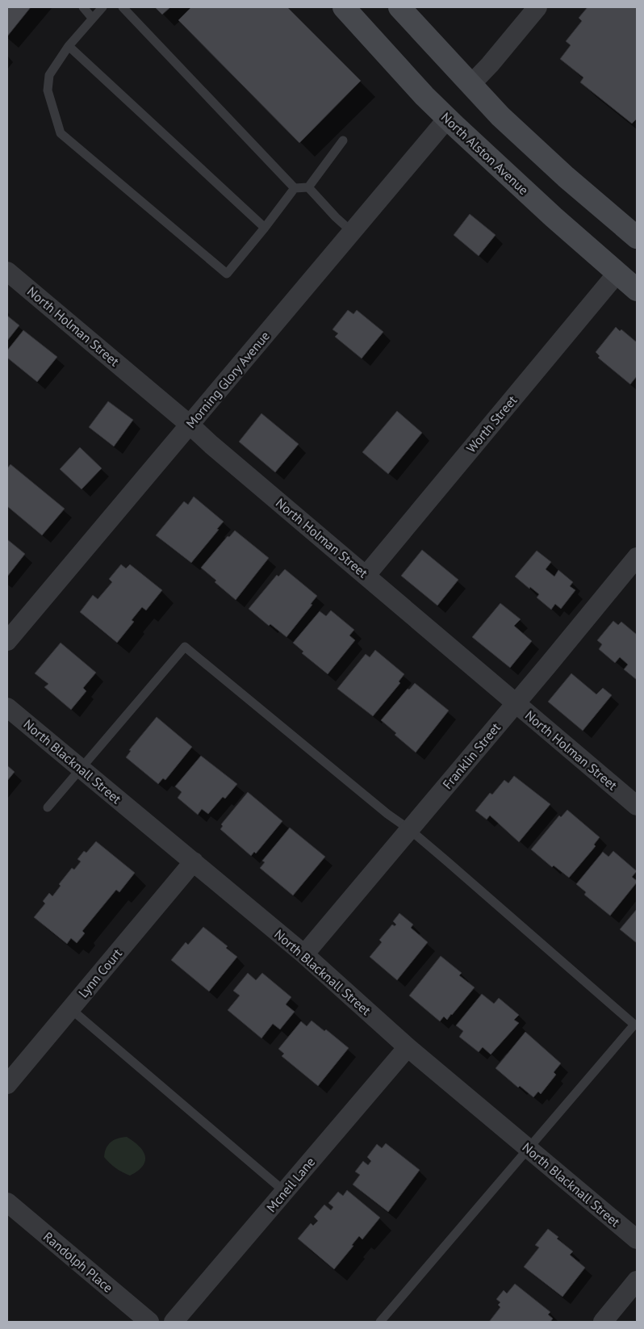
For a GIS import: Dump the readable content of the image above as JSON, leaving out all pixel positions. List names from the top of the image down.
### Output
{
  "streets": {
    "main road": ["North Alston Avenue"],
    "street": [
      "North Holman Street",
      "Morning Glory Avenue",
      "Worth Street",
      "Franklin Street",
      "North Blacknall Street",
      "Lynn Court",
      "Mcneil Lane",
      "Randolph Place"
    ]
  },
  "crossings": [
    ["North Alston Avenue", "Morning Glory Avenue"],
    ["North Alston Avenue", "Worth Street"],
    ["North Holman Street", "Morning Glory Avenue"],
    ["North Holman Street", "Worth Street"],
    ["North Holman Street", "Franklin Street"],
    ["Franklin Street", "North Blacknall Street"],
    ["North Blacknall Street", "Lynn Court"],
    ["North Blacknall Street", "Mcneil Lane"]
  ]
}
